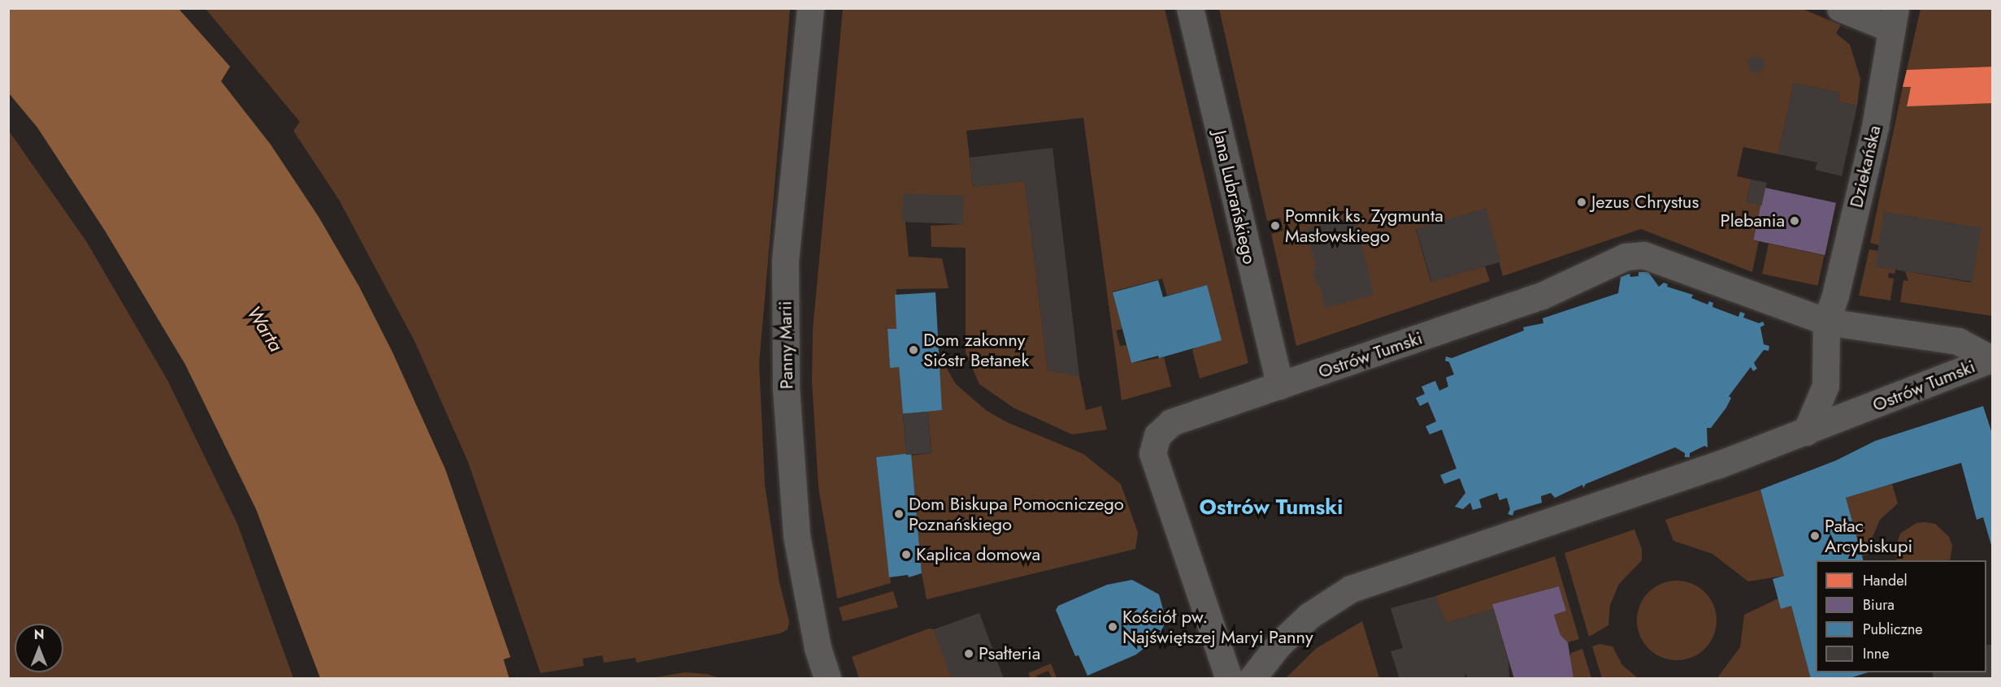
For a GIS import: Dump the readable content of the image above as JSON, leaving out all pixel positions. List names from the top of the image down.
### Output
{
  "streets": {
    "street": [
      "Dziekańska",
      "Jana Lubrańskiego",
      "Panny Marii",
      "Ostrów Tumski"
    ]
  },
  "crossings": [
    ["Dziekańska", "Ostrów Tumski"],
    ["Jana Lubrańskiego", "Ostrów Tumski"]
  ],
  "districts": ["Ostrów Tumski"],
  "water": ["Warta"],
  "places": [
    "Jezus Chrystus",
    "Plebania",
    "Pomnik ks. Zygmunta Masłowskiego",
    "Dom zakonny Sióstr Betanek",
    "Dom Biskupa Pomocniczego Poznańskiego",
    "Pałac Arcybiskupi",
    "Kaplica domowa",
    "Kościół pw. Najświętszej Maryi Panny",
    "Psałteria"
  ],
  "legend": [
    "Handel",
    "Biura",
    "Publiczne",
    "Inne"
  ],
  "north": "top"
}
